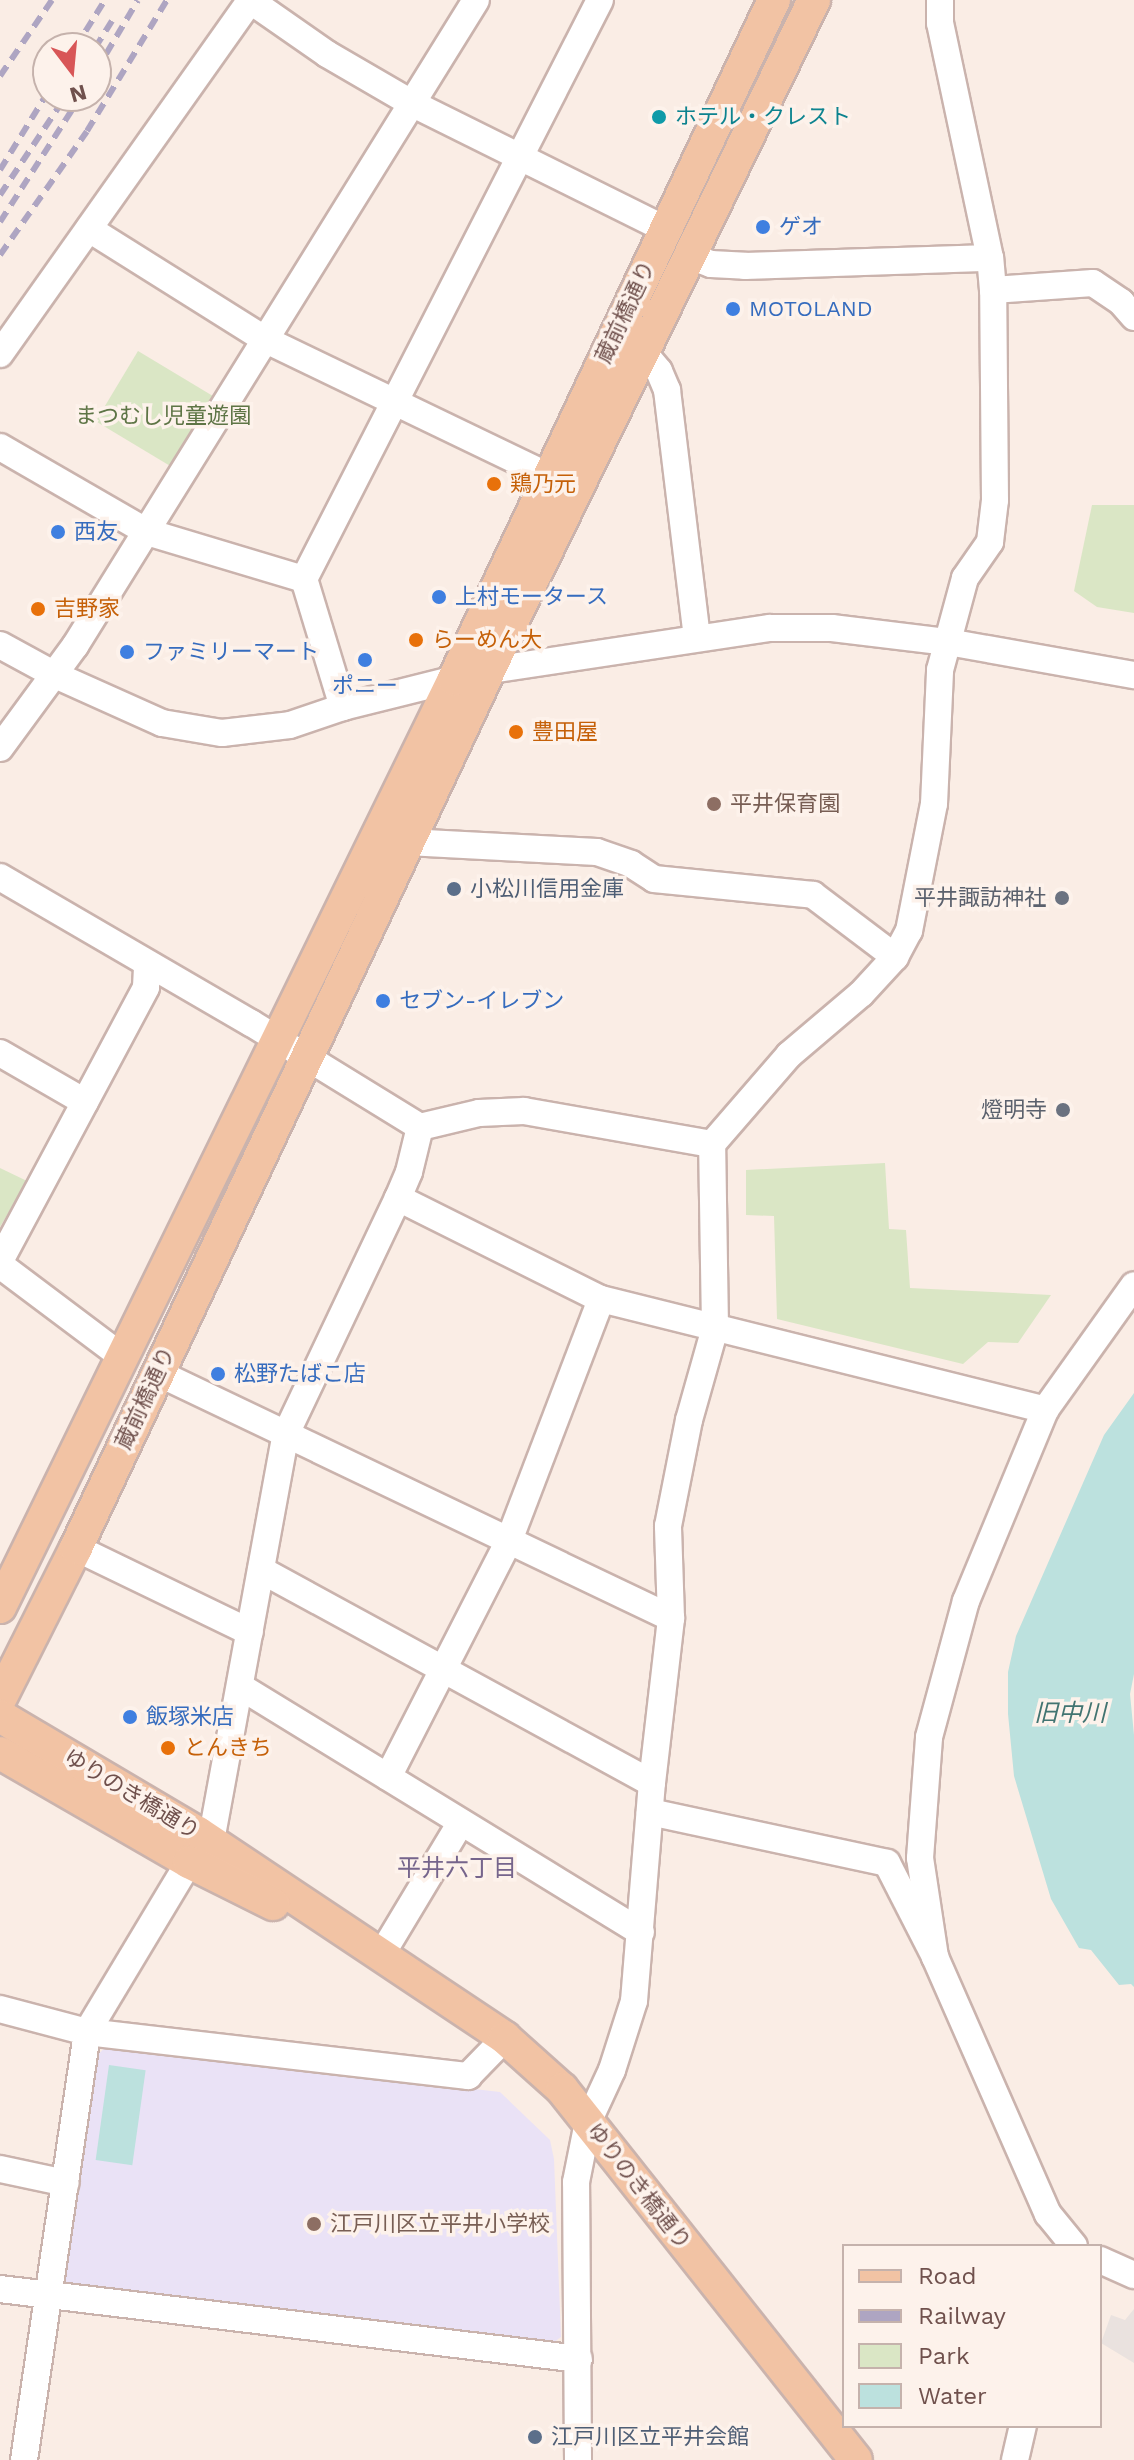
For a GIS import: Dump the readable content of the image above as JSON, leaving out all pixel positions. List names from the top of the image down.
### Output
{
  "streets": {
    "main road": ["蔵前橋通り", "ゆりのき橋通り"]
  },
  "districts": ["平井六丁目"],
  "water": ["旧中川"],
  "parks": ["まつむし児童遊園"],
  "places": [
    "ホテル・クレスト",
    "ゲオ",
    "MOTOLAND",
    "鶏乃元",
    "西友",
    "上村モータース",
    "吉野家",
    "らーめん大",
    "ファミリーマート",
    "ポニー",
    "豊田屋",
    "平井保育園",
    "小松川信用金庫",
    "平井諏訪神社",
    "セブン-イレブン",
    "燈明寺",
    "松野たばこ店",
    "飯塚米店",
    "とんきち",
    "江戸川区立平井小学校",
    "江戸川区立平井会館"
  ],
  "legend": [
    "Road",
    "Railway",
    "Park",
    "Water"
  ],
  "north": "bottom"
}
